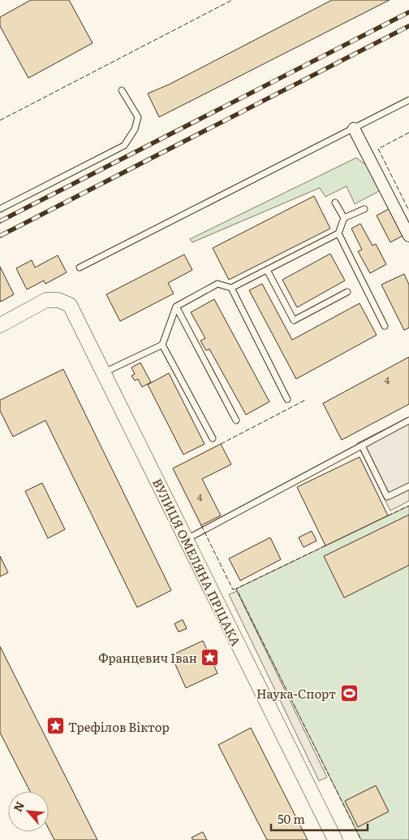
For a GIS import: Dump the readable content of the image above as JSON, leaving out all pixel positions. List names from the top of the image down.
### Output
{
  "streets": {
    "street": ["ВУЛИЦЯ ОМЕЛЯНА ПРІЦАКА"]
  },
  "places": {
    "place": ["Францевич Іван", "Трефілов Віктор"],
    "sports": ["Наука-Спорт"]
  },
  "house_numbers": ["4", "4"],
  "scale_bar": "50 m",
  "north": "top left"
}
